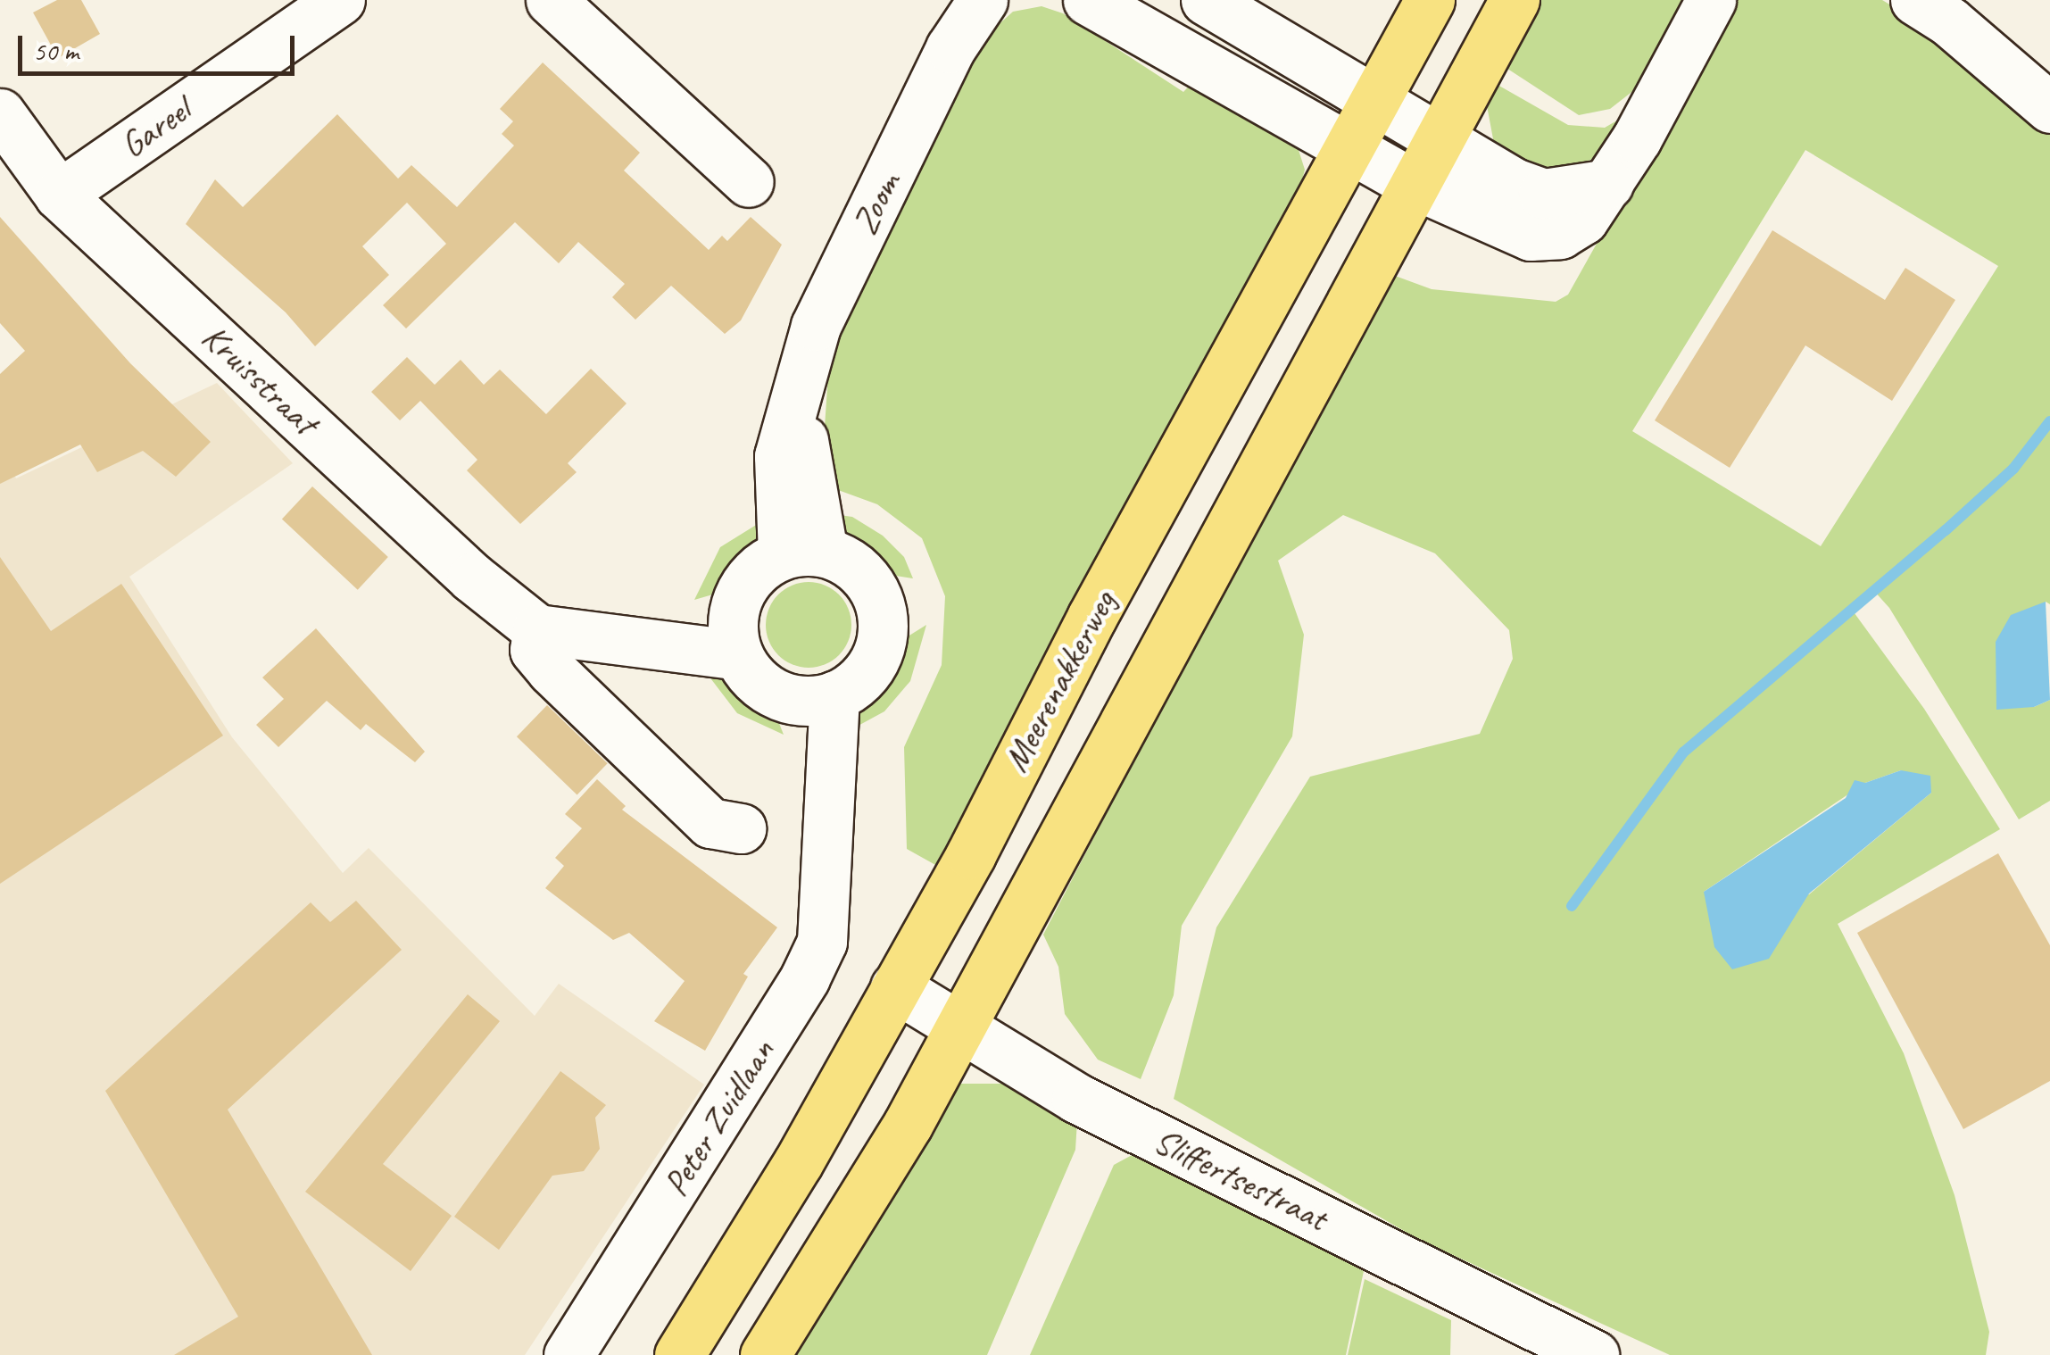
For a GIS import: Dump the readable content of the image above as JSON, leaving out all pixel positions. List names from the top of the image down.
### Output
{
  "streets": {
    "main road": ["Meerenakkerweg"],
    "street": [
      "Gareel",
      "Zoom",
      "Kruisstraat",
      "Peter Zuidlaan",
      "Sliffertsestraat"
    ]
  },
  "crossings": [
    ["Gareel", "Kruisstraat"],
    ["Zoom", "Peter Zuidlaan"],
    ["Meerenakkerweg", "Sliffertsestraat"]
  ],
  "scale_bar": "50 m"
}
